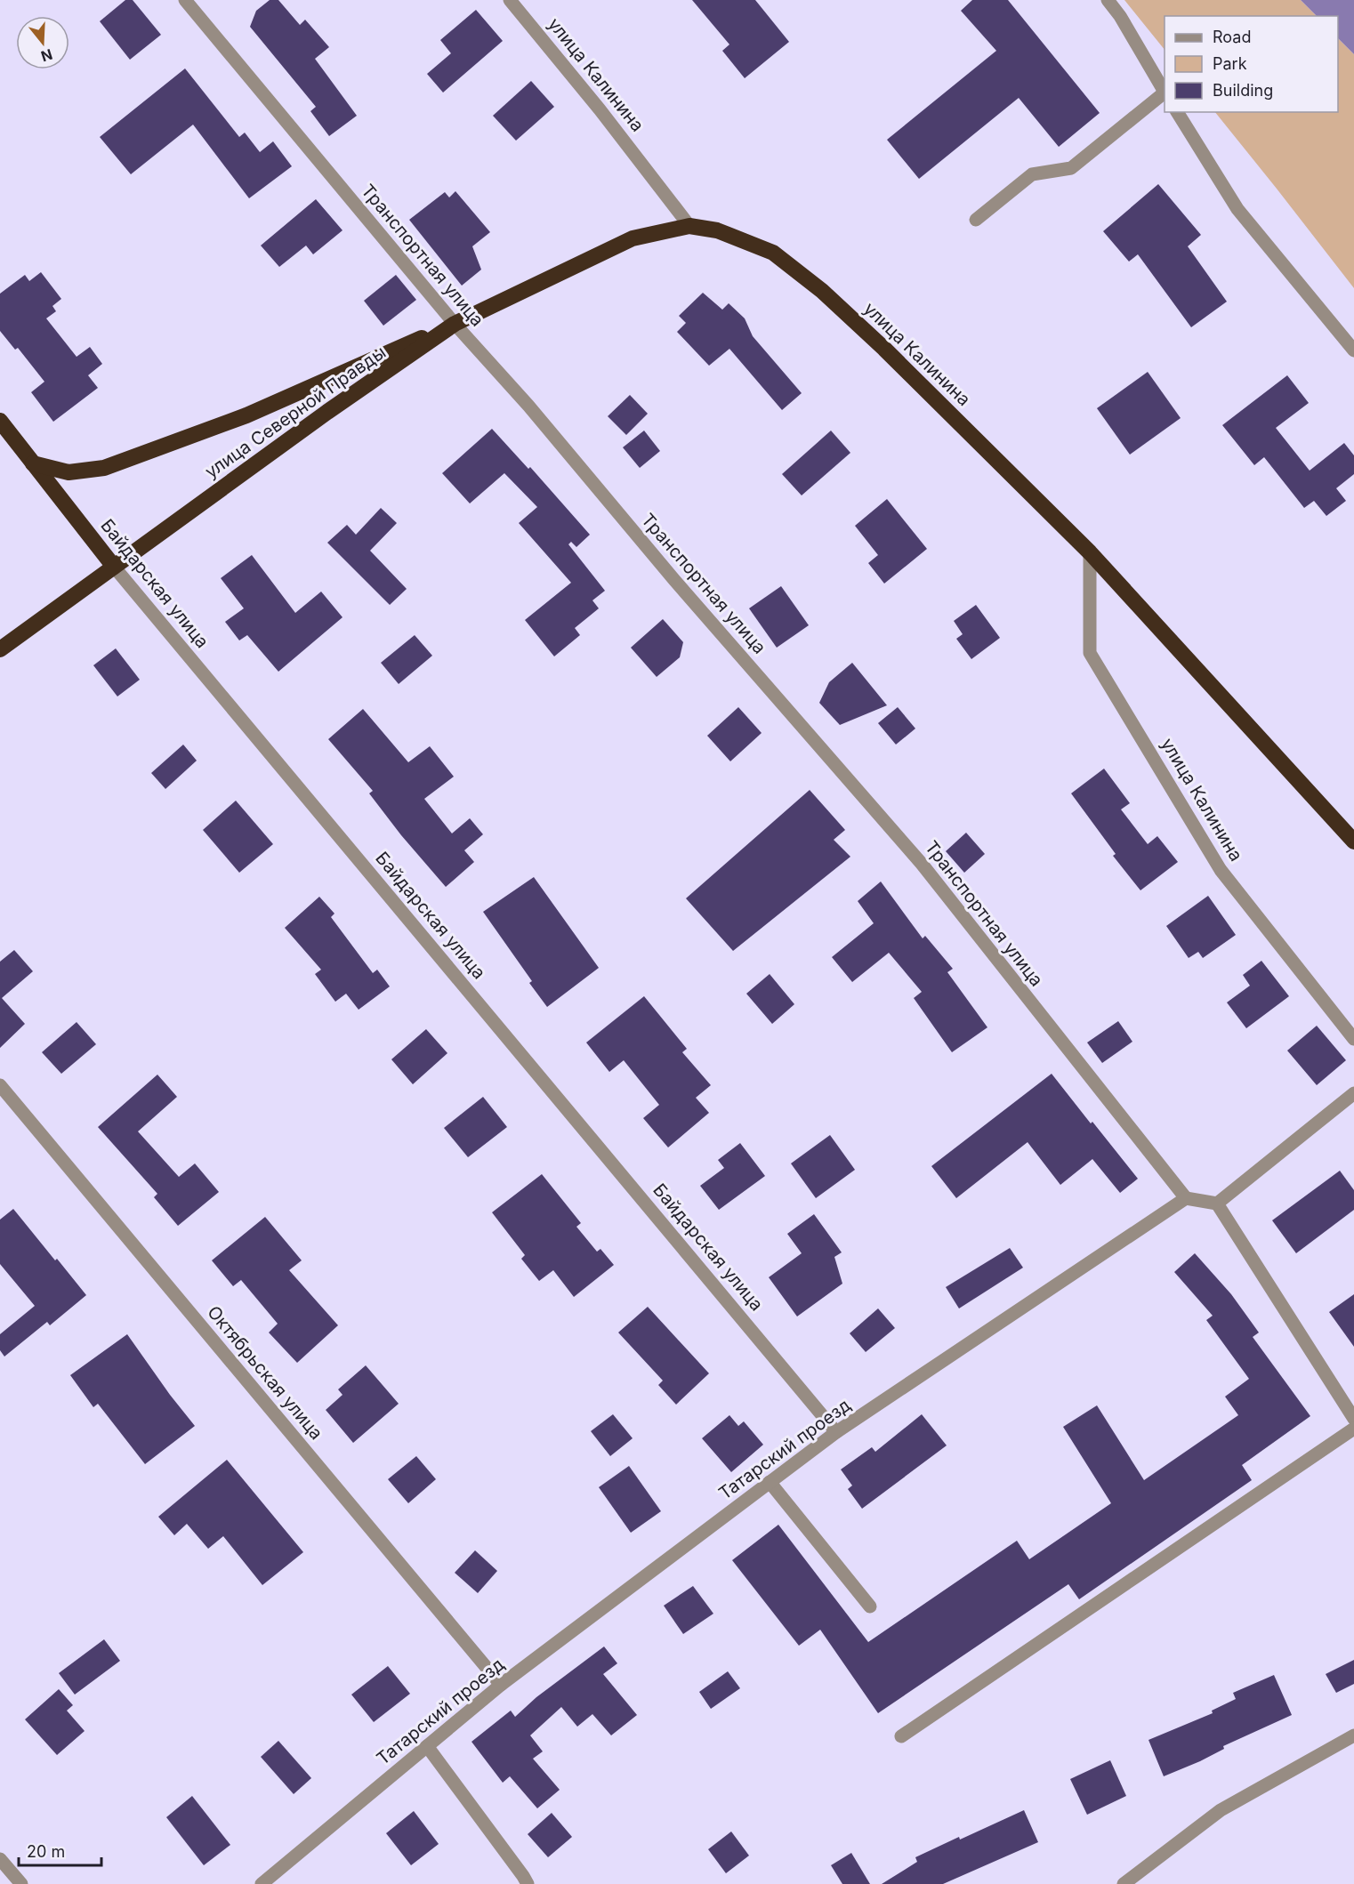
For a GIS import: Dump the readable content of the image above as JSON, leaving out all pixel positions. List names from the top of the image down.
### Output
{
  "streets": {
    "highway": ["улица Калинина", "улица Северной Правды", "Байдарская улица"],
    "street": ["Транспортная улица", "Октябрьская улица", "Татарский проезд"]
  },
  "crossings": [
    ["улица Калинина", "улица Северной Правды"],
    ["Транспортная улица", "улица Северной Правды"],
    ["Транспортная улица", "Татарский проезд"],
    ["улица Северной Правды", "Байдарская улица"],
    ["Байдарская улица", "Татарский проезд"],
    ["Октябрьская улица", "Татарский проезд"]
  ],
  "legend": ["Road", "Park", "Building"],
  "scale_bar": "20 m",
  "north": "bottom"
}
